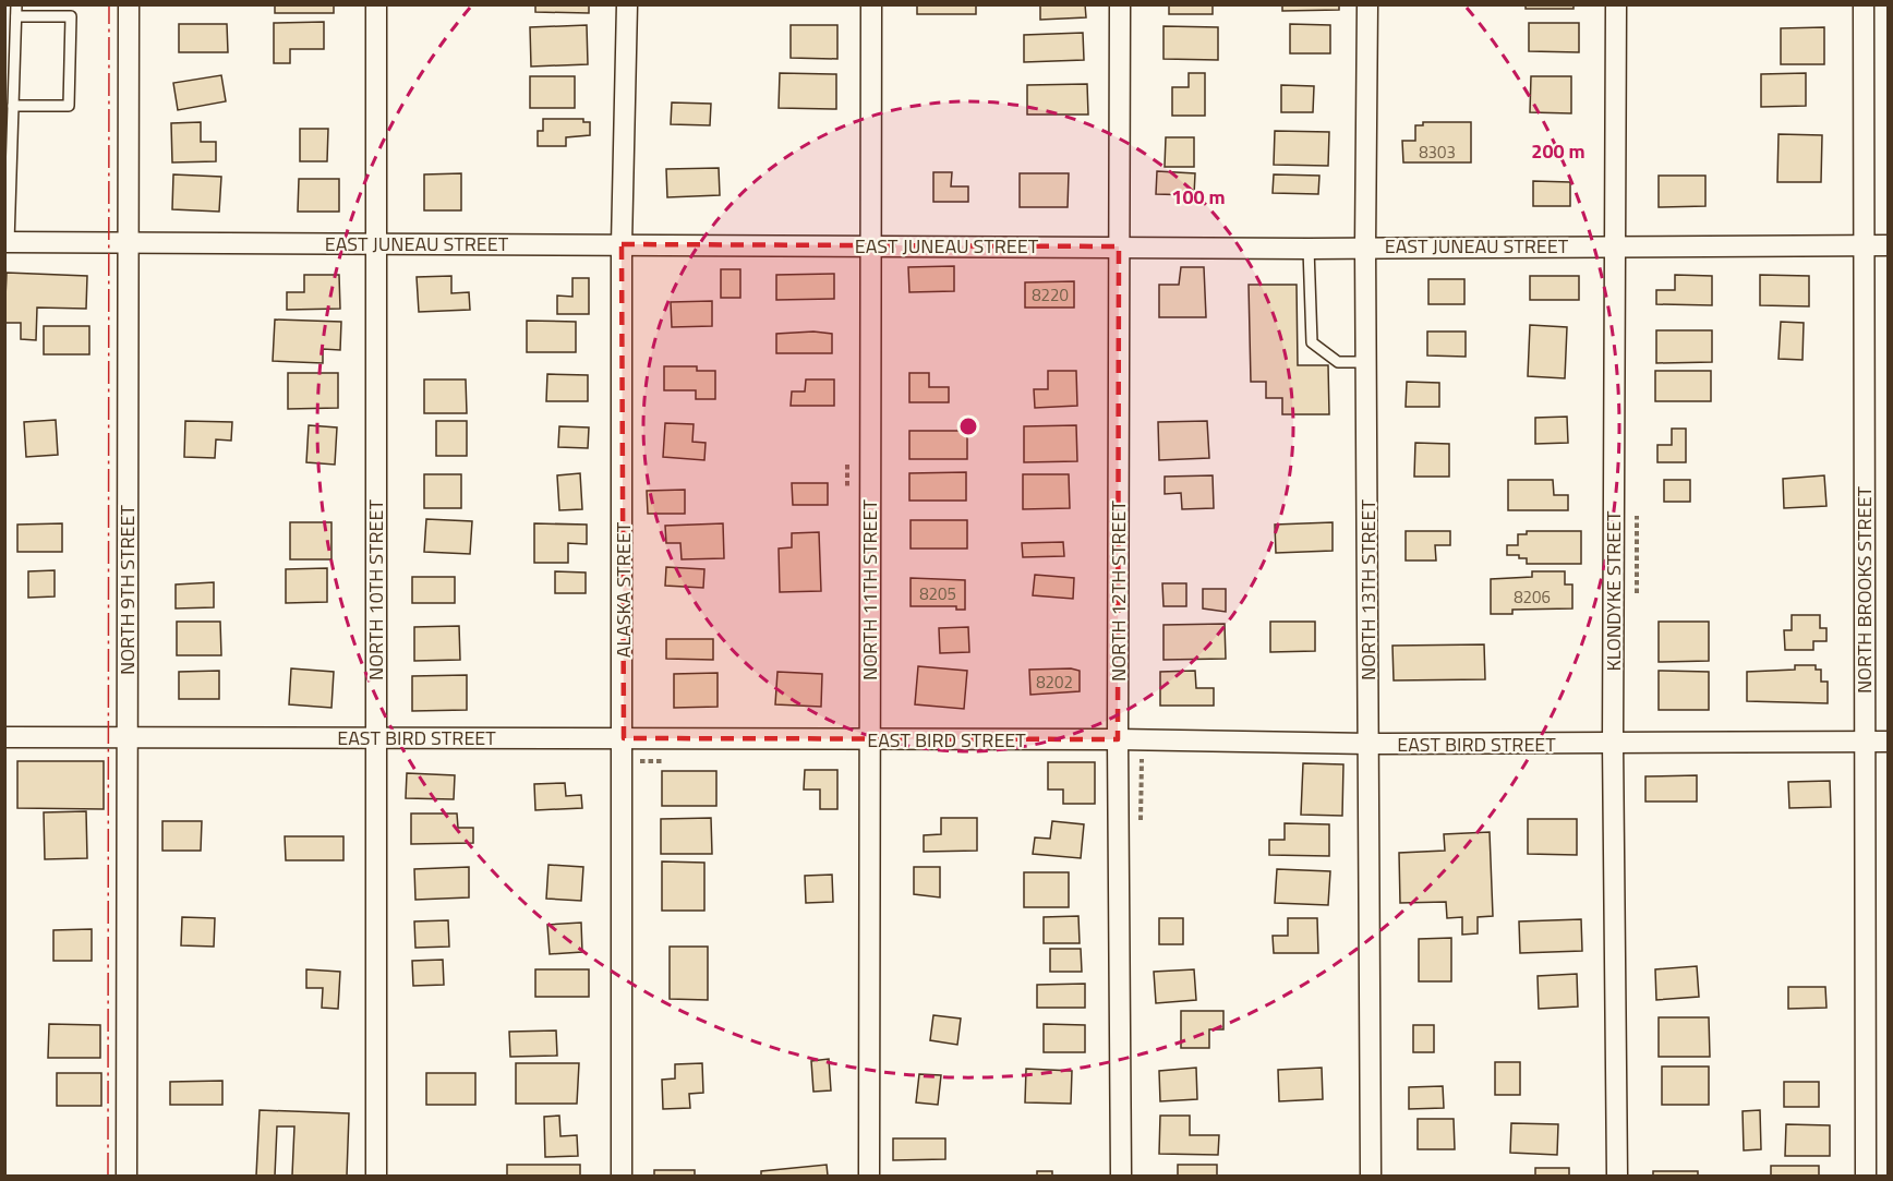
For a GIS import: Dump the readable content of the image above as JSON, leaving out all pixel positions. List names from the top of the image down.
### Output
{
  "streets": {
    "street": [
      "EAST JUNEAU STREET",
      "NORTH 9TH STREET",
      "NORTH 10TH STREET",
      "ALASKA STREET",
      "NORTH 11TH STREET",
      "NORTH 13TH STREET",
      "NORTH BROOKS STREET",
      "NORTH 12TH STREET",
      "KLONDYKE STREET",
      "EAST BIRD STREET"
    ]
  },
  "crossings": [
    ["EAST JUNEAU STREET", "NORTH 9TH STREET"],
    ["EAST JUNEAU STREET", "NORTH 10TH STREET"],
    ["EAST JUNEAU STREET", "ALASKA STREET"],
    ["EAST JUNEAU STREET", "NORTH 11TH STREET"],
    ["EAST JUNEAU STREET", "NORTH 13TH STREET"],
    ["EAST JUNEAU STREET", "NORTH BROOKS STREET"],
    ["EAST JUNEAU STREET", "NORTH 12TH STREET"],
    ["EAST JUNEAU STREET", "KLONDYKE STREET"],
    ["NORTH 9TH STREET", "EAST BIRD STREET"],
    ["NORTH 10TH STREET", "EAST BIRD STREET"],
    ["ALASKA STREET", "EAST BIRD STREET"],
    ["NORTH 11TH STREET", "EAST BIRD STREET"],
    ["NORTH 13TH STREET", "EAST BIRD STREET"],
    ["NORTH BROOKS STREET", "EAST BIRD STREET"],
    ["NORTH 12TH STREET", "EAST BIRD STREET"],
    ["KLONDYKE STREET", "EAST BIRD STREET"]
  ],
  "house_numbers": [
    "8303",
    "8220",
    "8205",
    "8206",
    "8202"
  ],
  "rings": ["200 m", "100 m"]
}
